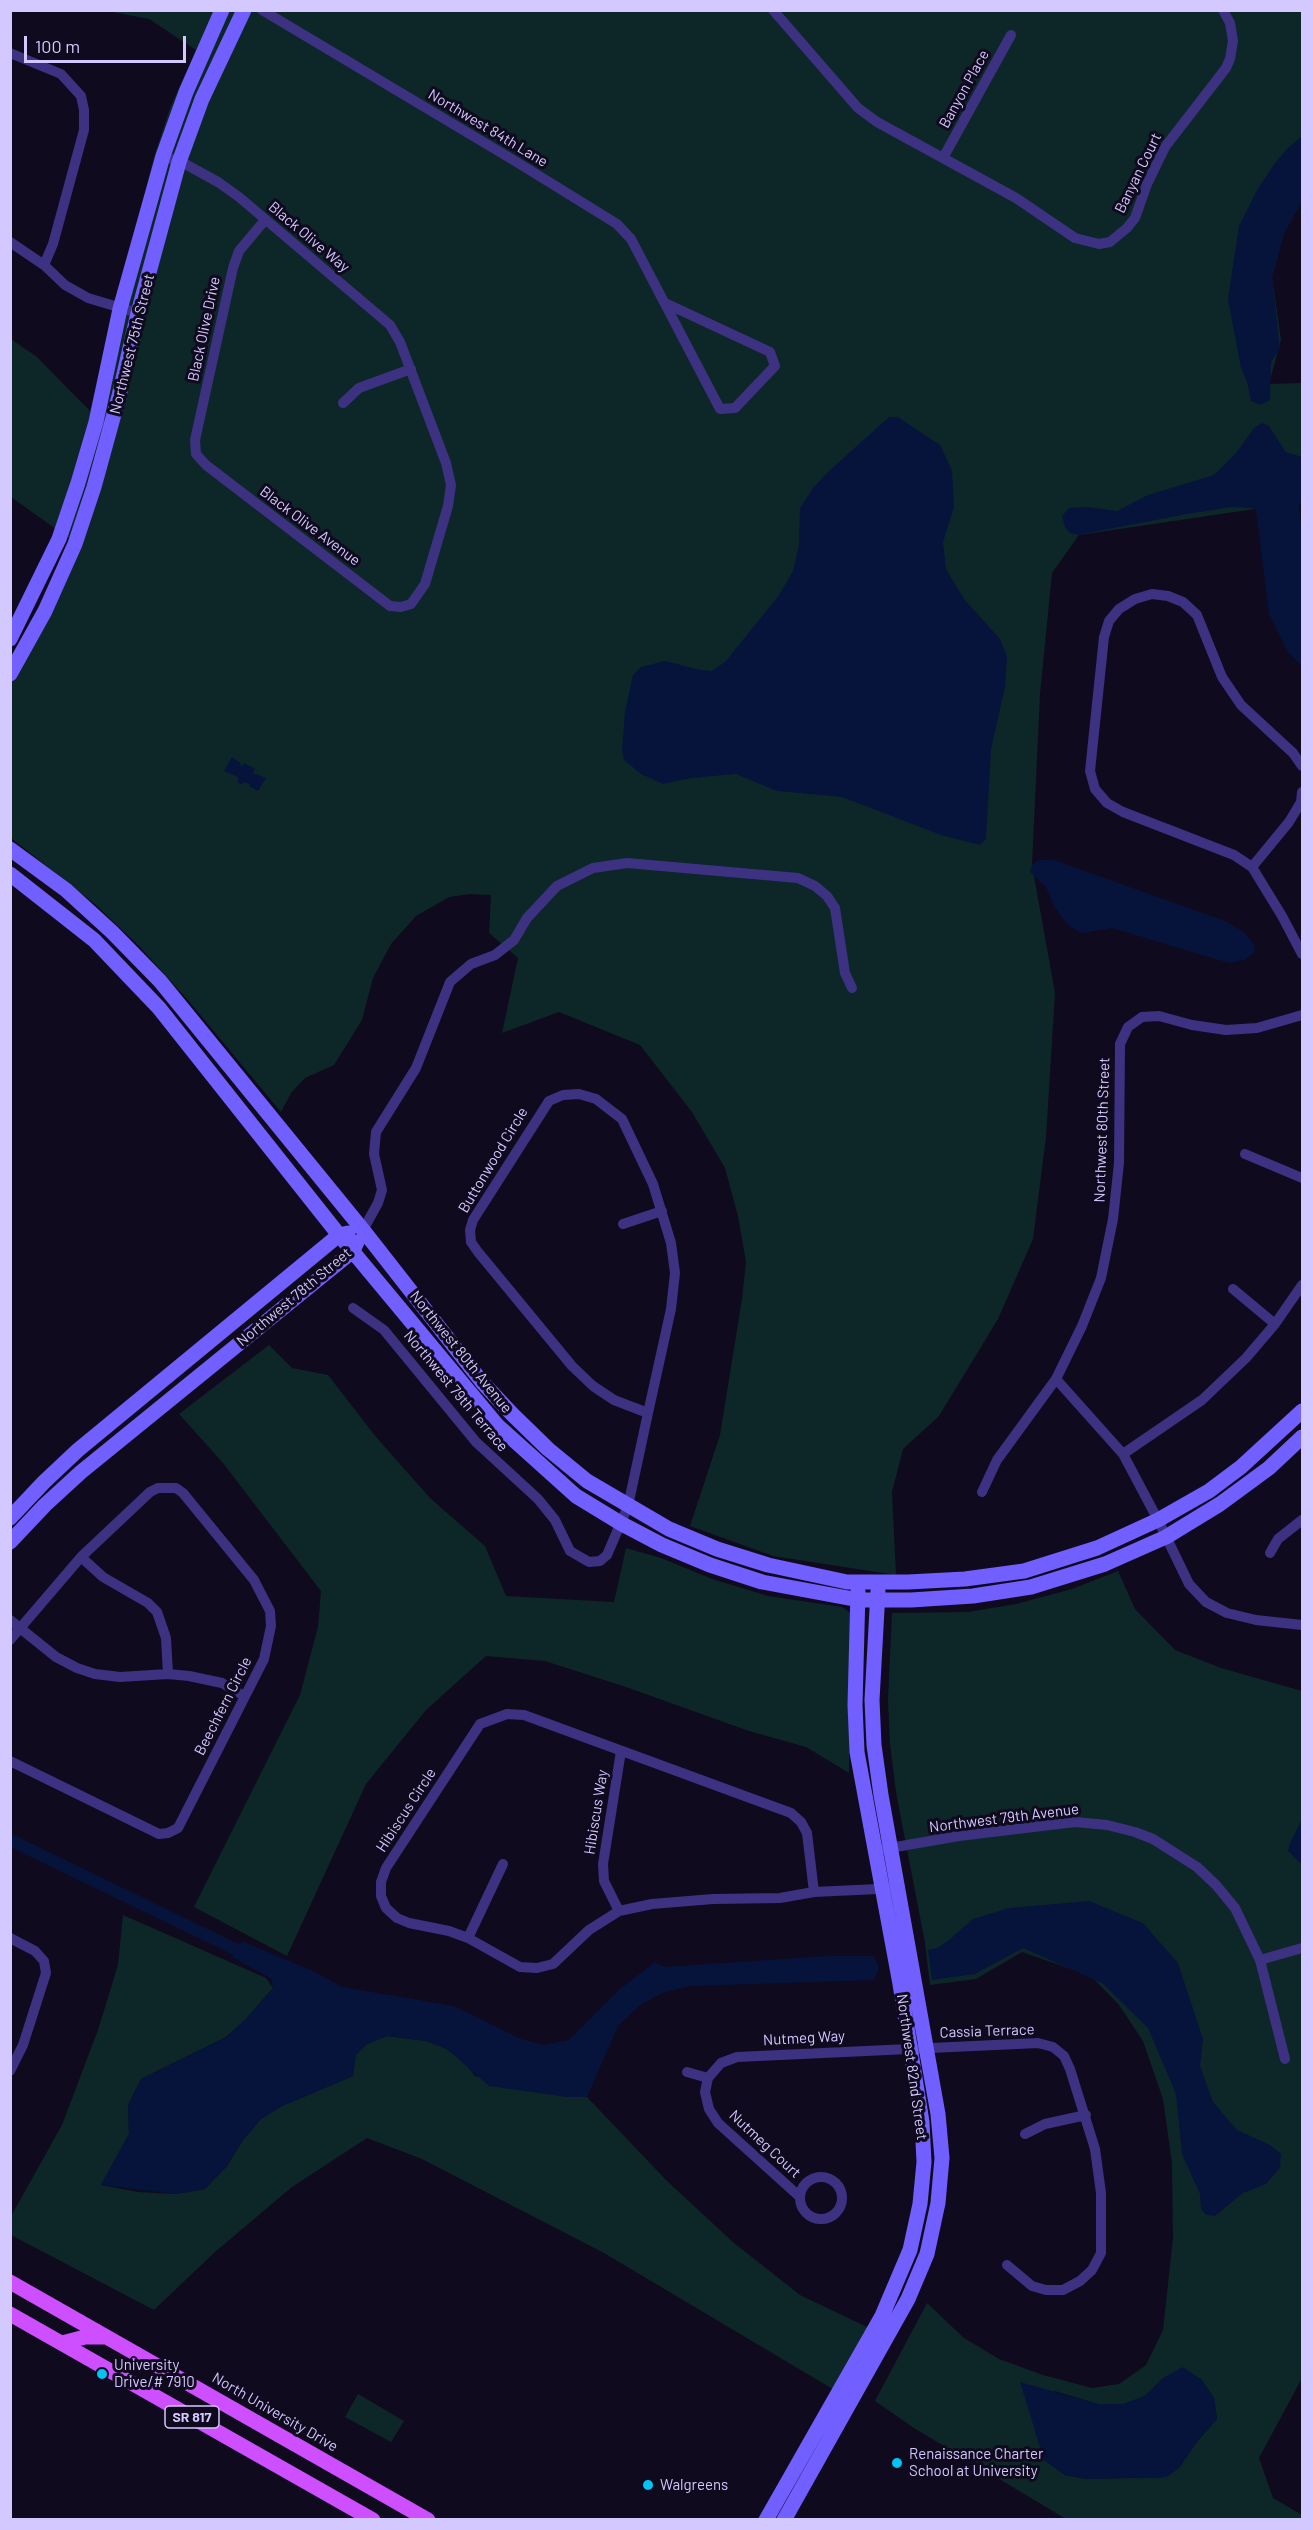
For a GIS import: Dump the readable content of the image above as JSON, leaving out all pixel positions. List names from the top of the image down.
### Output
{
  "streets": {
    "main road": ["North University Drive", "SR 817"],
    "street": [
      "Banyon Place",
      "Northwest 84th Lane",
      "Banyan Court",
      "Black Olive Way",
      "Black Olive Drive",
      "Northwest 75th Street",
      "Black Olive Avenue",
      "Northwest 80th Street",
      "Buttonwood Circle",
      "Northwest 78th Street",
      "Northwest 80th Avenue",
      "Northwest 79th Terrace",
      "Beechfern Circle",
      "Hibiscus Circle",
      "Hibiscus Way",
      "Northwest 79th Avenue",
      "Cassia Terrace",
      "Nutmeg Way",
      "Northwest 82nd Street",
      "Nutmeg Court"
    ]
  },
  "crossings": [
    ["Banyon Place", "Banyan Court"],
    ["Black Olive Way", "Black Olive Drive"],
    ["Black Olive Way", "Northwest 75th Street"],
    ["Black Olive Way", "Black Olive Avenue"],
    ["Black Olive Drive", "Black Olive Avenue"],
    ["Buttonwood Circle", "Northwest 80th Avenue"],
    ["Buttonwood Circle", "Northwest 79th Terrace"],
    ["Northwest 78th Street", "Northwest 80th Avenue"],
    ["Northwest 80th Avenue", "Northwest 79th Terrace"],
    ["Northwest 80th Avenue", "Northwest 82nd Street"],
    ["Hibiscus Circle", "Hibiscus Way"],
    ["Hibiscus Circle", "Northwest 82nd Street"],
    ["Northwest 79th Avenue", "Northwest 82nd Street"],
    ["Cassia Terrace", "Nutmeg Way"],
    ["Cassia Terrace", "Northwest 82nd Street"],
    ["Nutmeg Way", "Northwest 82nd Street"],
    ["Nutmeg Way", "Nutmeg Court"]
  ],
  "places": ["University Drive/# 7910", "Renaissance Charter School at University", "Walgreens"],
  "scale_bar": "100 m"
}
